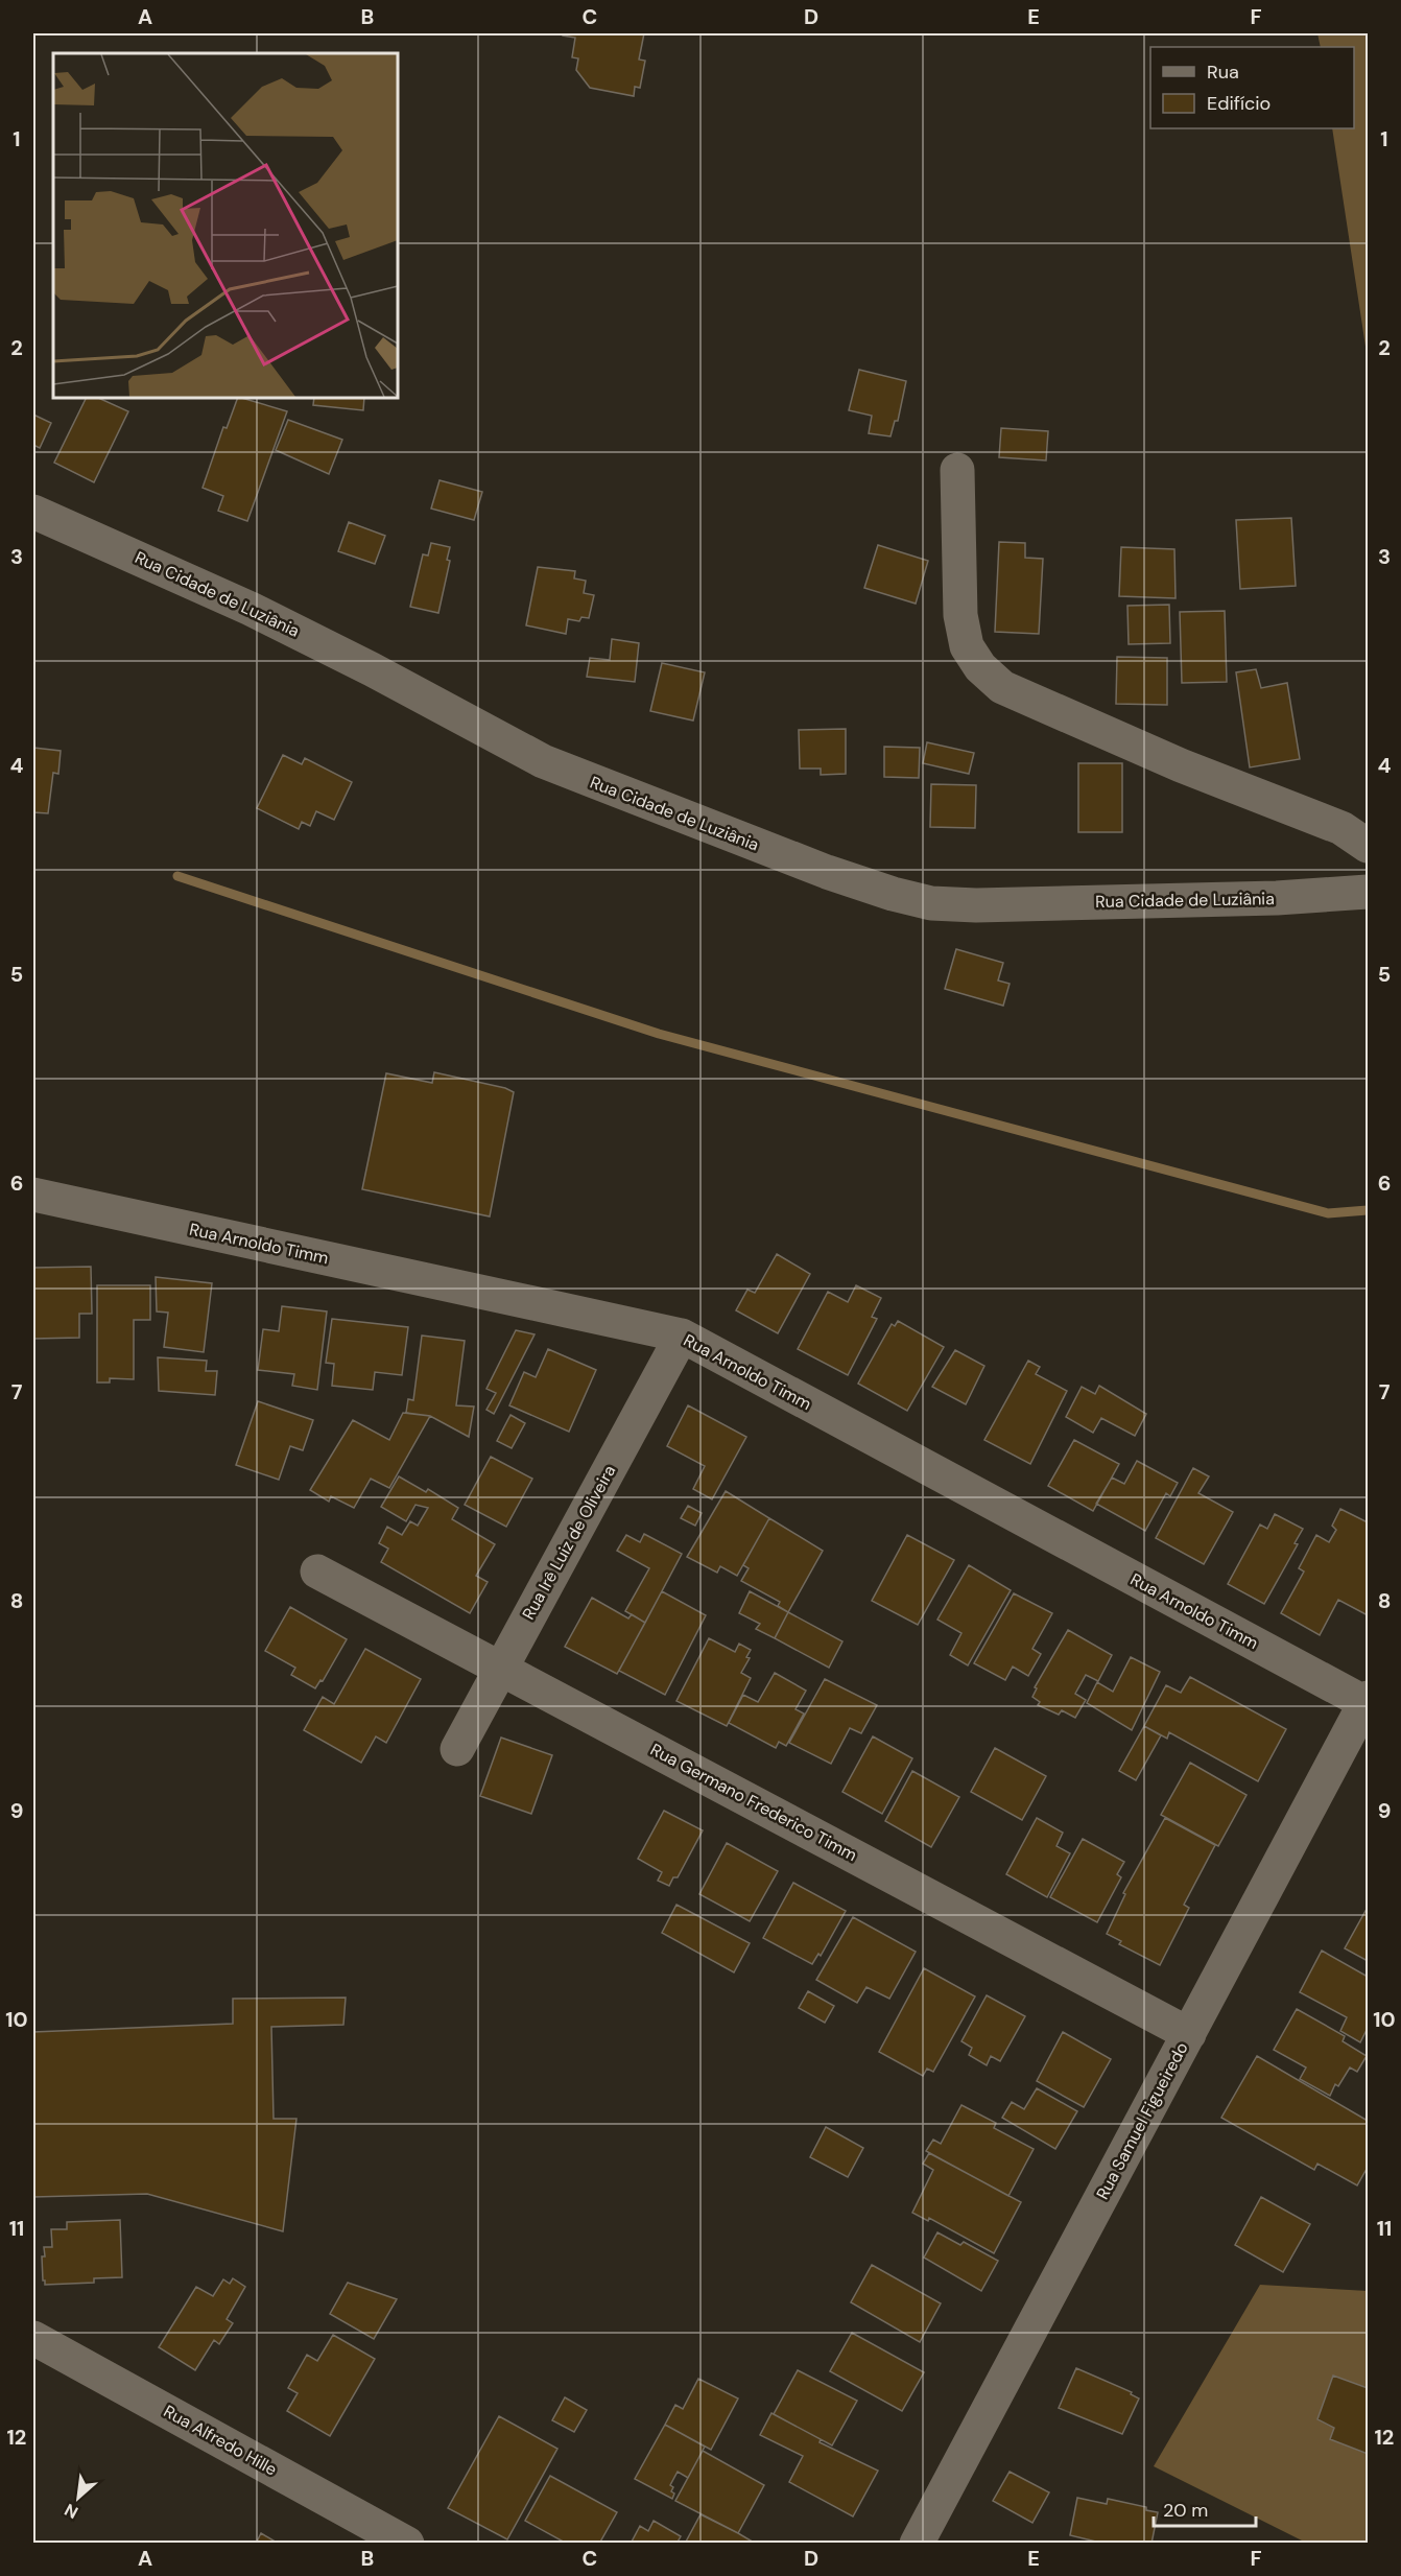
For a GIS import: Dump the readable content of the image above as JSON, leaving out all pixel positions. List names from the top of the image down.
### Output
{
  "streets": {
    "street": [
      "Rua Cidade de Luziânia",
      "Rua Arnoldo Timm",
      "Rua Irê Luiz de Oliveira",
      "Rua Germano Frederico Timm",
      "Rua Samuel Figueiredo",
      "Rua Alfredo Hille"
    ]
  },
  "crossings": [
    ["Rua Arnoldo Timm", "Rua Irê Luiz de Oliveira"],
    ["Rua Arnoldo Timm", "Rua Samuel Figueiredo"],
    ["Rua Irê Luiz de Oliveira", "Rua Germano Frederico Timm"],
    ["Rua Germano Frederico Timm", "Rua Samuel Figueiredo"]
  ],
  "legend": ["Rua", "Edifício"],
  "scale_bar": "20 m",
  "north": "bottom left",
  "grid": {
    "columns": [
      "A",
      "B",
      "C",
      "D",
      "E",
      "F"
    ],
    "rows": [
      "1",
      "2",
      "3",
      "4",
      "5",
      "6",
      "7",
      "8",
      "9",
      "10",
      "11",
      "12"
    ]
  }
}
